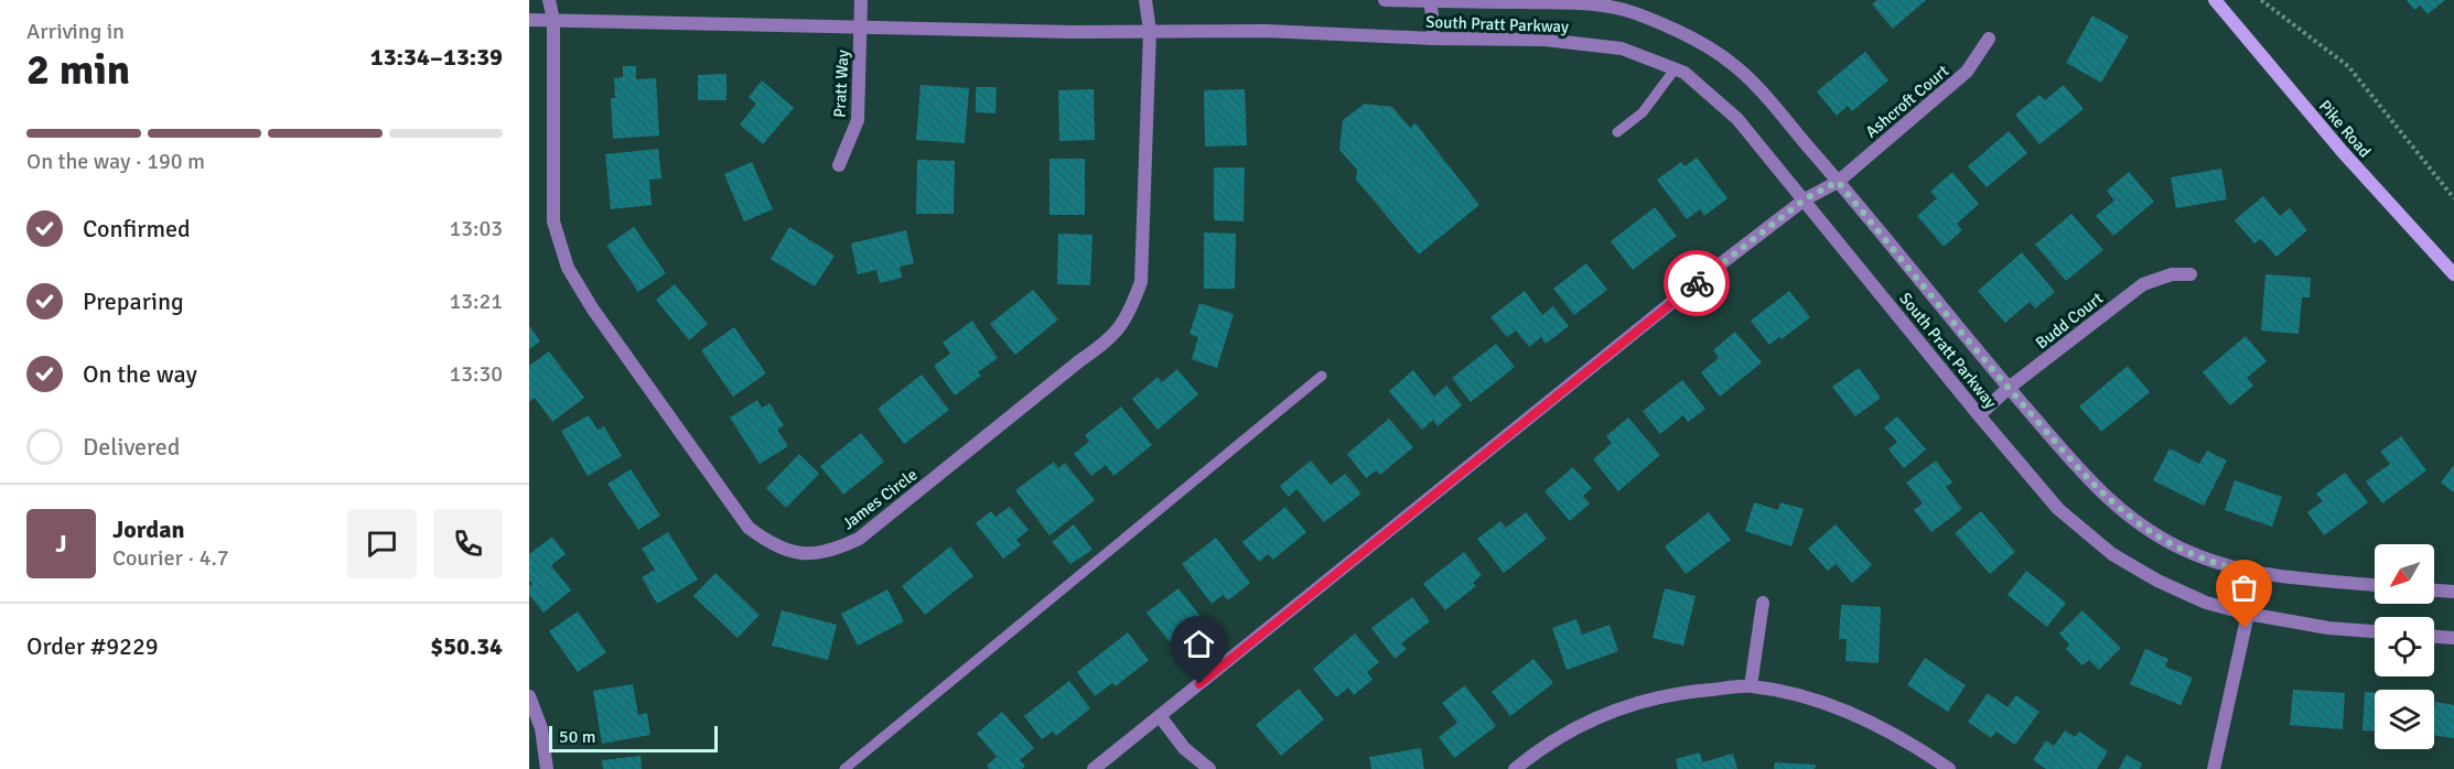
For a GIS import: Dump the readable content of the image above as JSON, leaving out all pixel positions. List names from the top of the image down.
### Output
{
  "streets": {
    "main road": ["Pike Road"],
    "street": [
      "South Pratt Parkway",
      "Pratt Way",
      "Ashcroft Court",
      "Budd Court",
      "James Circle"
    ]
  },
  "crossings": [
    ["South Pratt Parkway", "Pratt Way"],
    ["South Pratt Parkway", "Ashcroft Court"],
    ["South Pratt Parkway", "Budd Court"],
    ["South Pratt Parkway", "James Circle"]
  ],
  "scale_bar": "50 m",
  "north": "bottom left",
  "page": {
    "heading": ["2 min", "Arriving in", "13:34–13:39"],
    "panel": [
      "Jordan",
      "Courier · 4.7",
      "Order #9229",
      "$50.34"
    ],
    "bar": "On the way · 190 m",
    "list": [
      ["Confirmed", "13:03"],
      ["Preparing", "13:21"],
      ["On the way", "13:30"],
      "Delivered"
    ],
    "round": "J",
    "scale": "50 m"
  }
}
